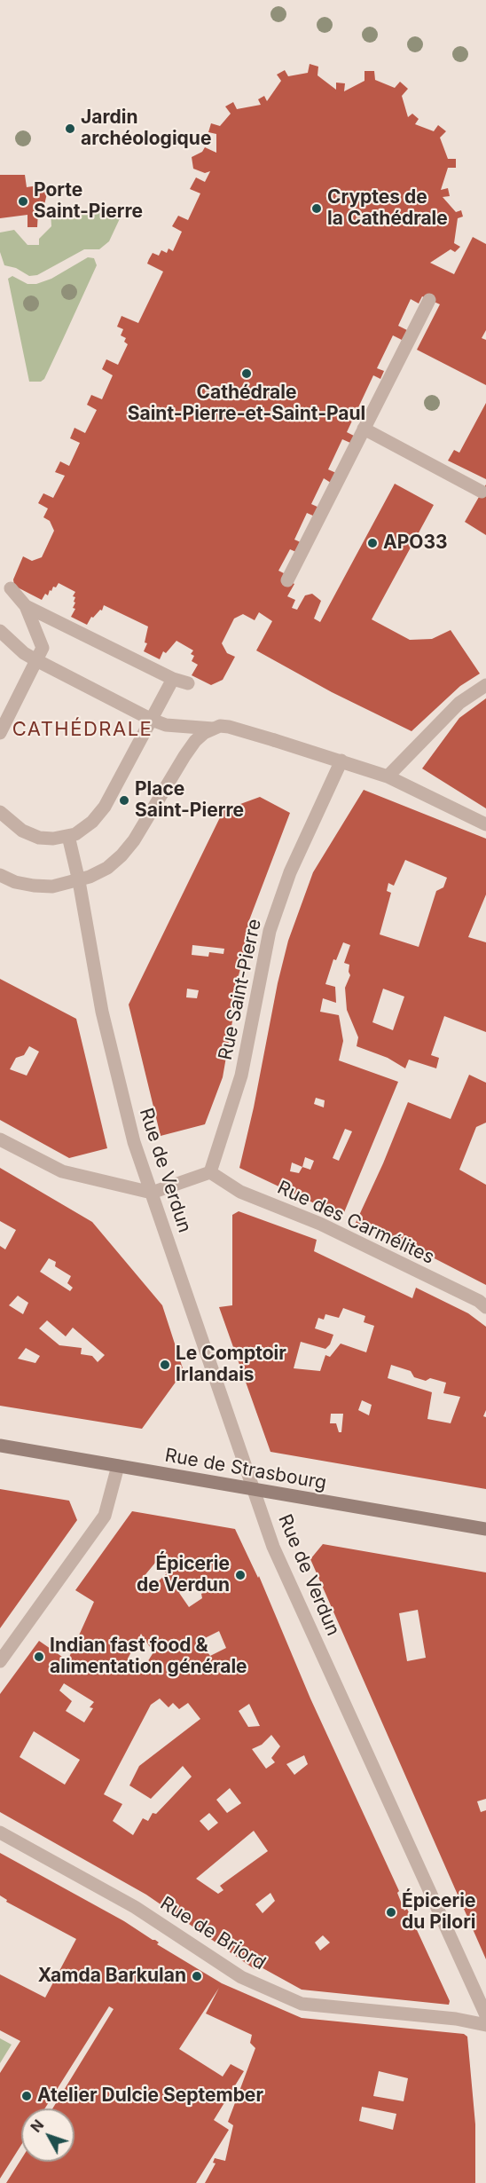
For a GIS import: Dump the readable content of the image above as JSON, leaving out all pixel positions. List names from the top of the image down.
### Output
{
  "streets": {
    "main road": ["Rue de Strasbourg"],
    "street": [
      "Rue Saint-Pierre",
      "Rue de Verdun",
      "Rue des Carmélites",
      "Rue de Briord"
    ]
  },
  "crossings": [
    ["Rue Saint-Pierre", "Rue des Carmélites"],
    ["Rue de Verdun", "Rue de Strasbourg"]
  ],
  "districts": ["CATHÉDRALE"],
  "places": [
    "Jardin archéologique",
    "Porte Saint-Pierre",
    "Cryptes de la Cathédrale",
    "Cathédrale Saint-Pierre-et-Saint-Paul",
    "APO33",
    "Place Saint-Pierre",
    "Le Comptoir Irlandais",
    "Épicerie de Verdun",
    "Indian fast food & alimentation générale",
    "Épicerie du Pilori",
    "Xamda Barkulan",
    "Atelier Dulcie September"
  ],
  "north": "top left"
}
